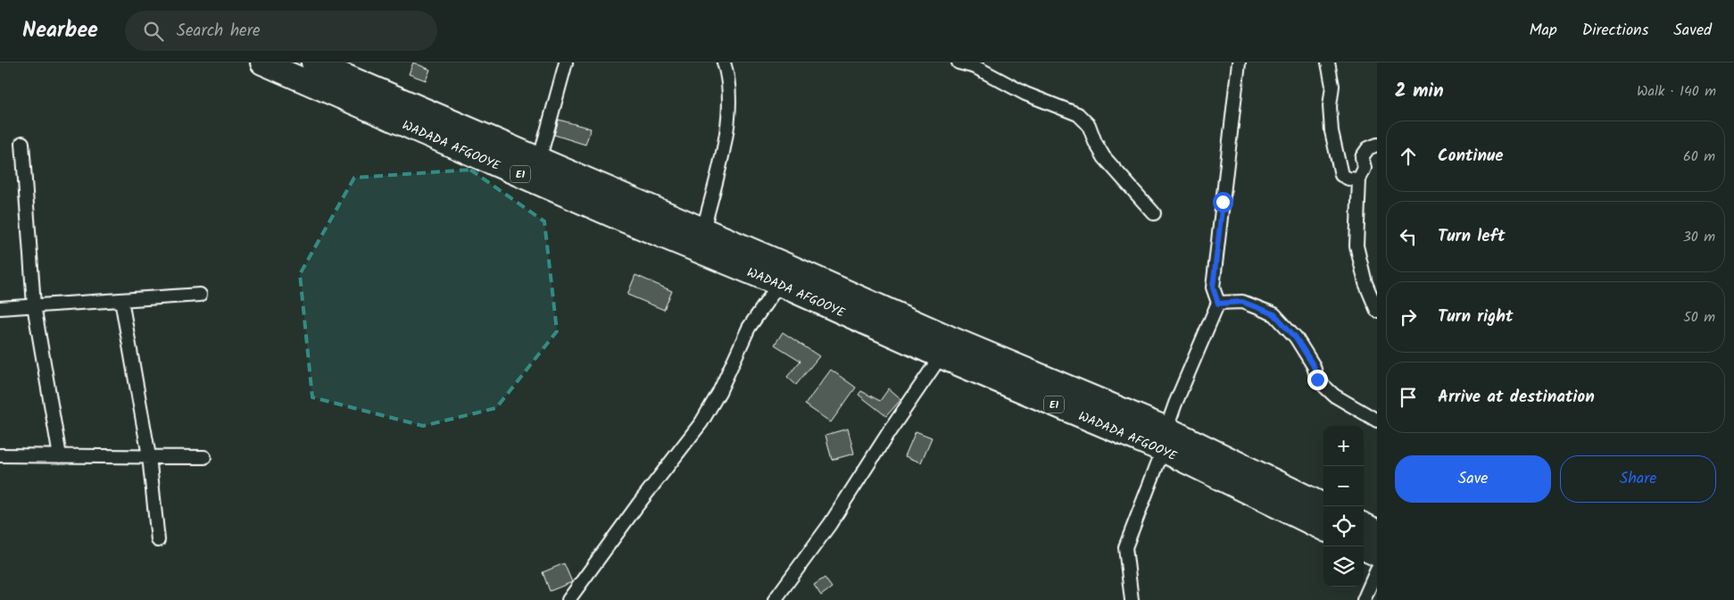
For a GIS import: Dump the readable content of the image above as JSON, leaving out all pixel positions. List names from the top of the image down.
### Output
{
  "streets": {
    "highway": ["WADADA AFGOOYE", "E1"]
  },
  "page": {
    "header": "Nearbee",
    "search": "Search here",
    "nav": ["Map", "Directions", "Saved"],
    "heading": ["2 min", "Walk · 140 m"],
    "list": [
      ["Continue", "60 m"],
      ["Turn left", "30 m"],
      ["Turn right", "50 m"],
      "Arrive at destination"
    ],
    "map_buttons": ["+", "−"],
    "buttons": ["Save", "Share"]
  }
}
